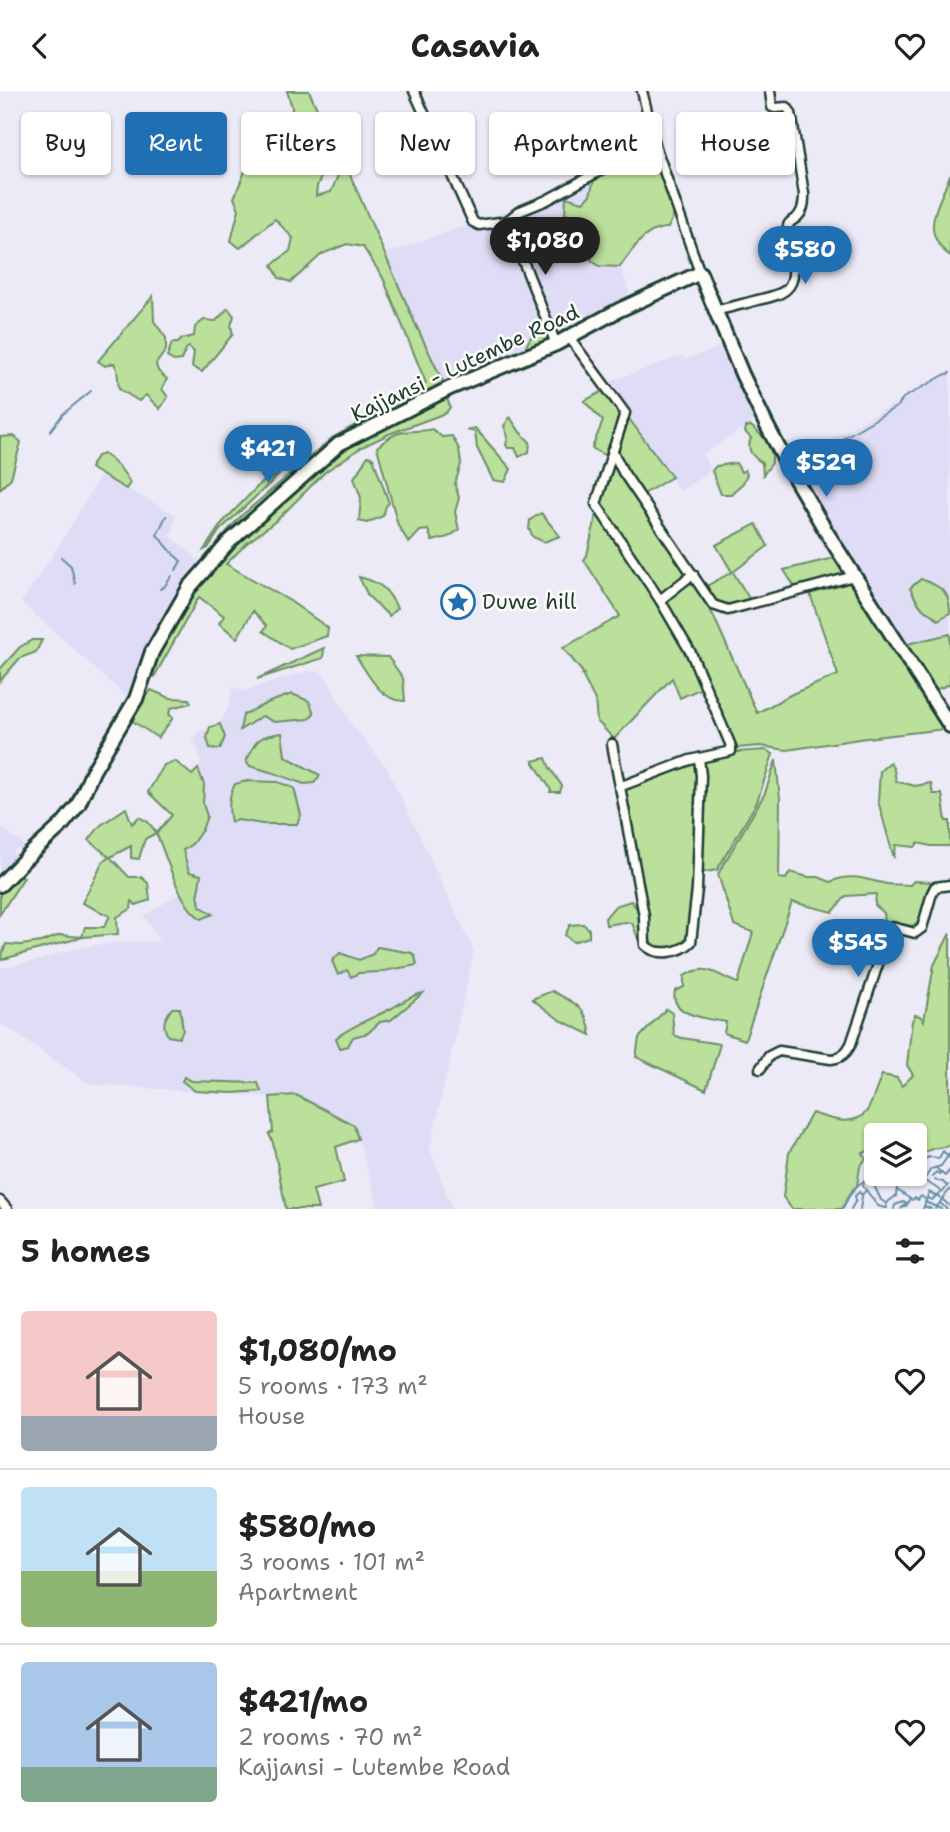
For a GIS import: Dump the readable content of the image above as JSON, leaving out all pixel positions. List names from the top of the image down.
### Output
{
  "streets": {
    "street": ["Kajjansi - Lutembe Road"]
  },
  "places": {
    "place": ["Duwe hill"]
  },
  "page": {
    "header": "Casavia",
    "chip": [
      "Buy",
      "Rent",
      "Filters",
      "New",
      "Apartment",
      "House"
    ],
    "price": [
      "$1,080",
      "$580",
      "$421",
      "$529",
      "$545"
    ],
    "heading": "5 homes",
    "list": [
      {
        "name": "$1,080/mo",
        "note": "5 rooms · 173 m² · House"
      },
      {
        "name": "$580/mo",
        "note": "3 rooms · 101 m² · Apartment"
      },
      {
        "name": "$421/mo",
        "note": "2 rooms · 70 m² · Kajjansi - Lutembe Road"
      }
    ]
  }
}
